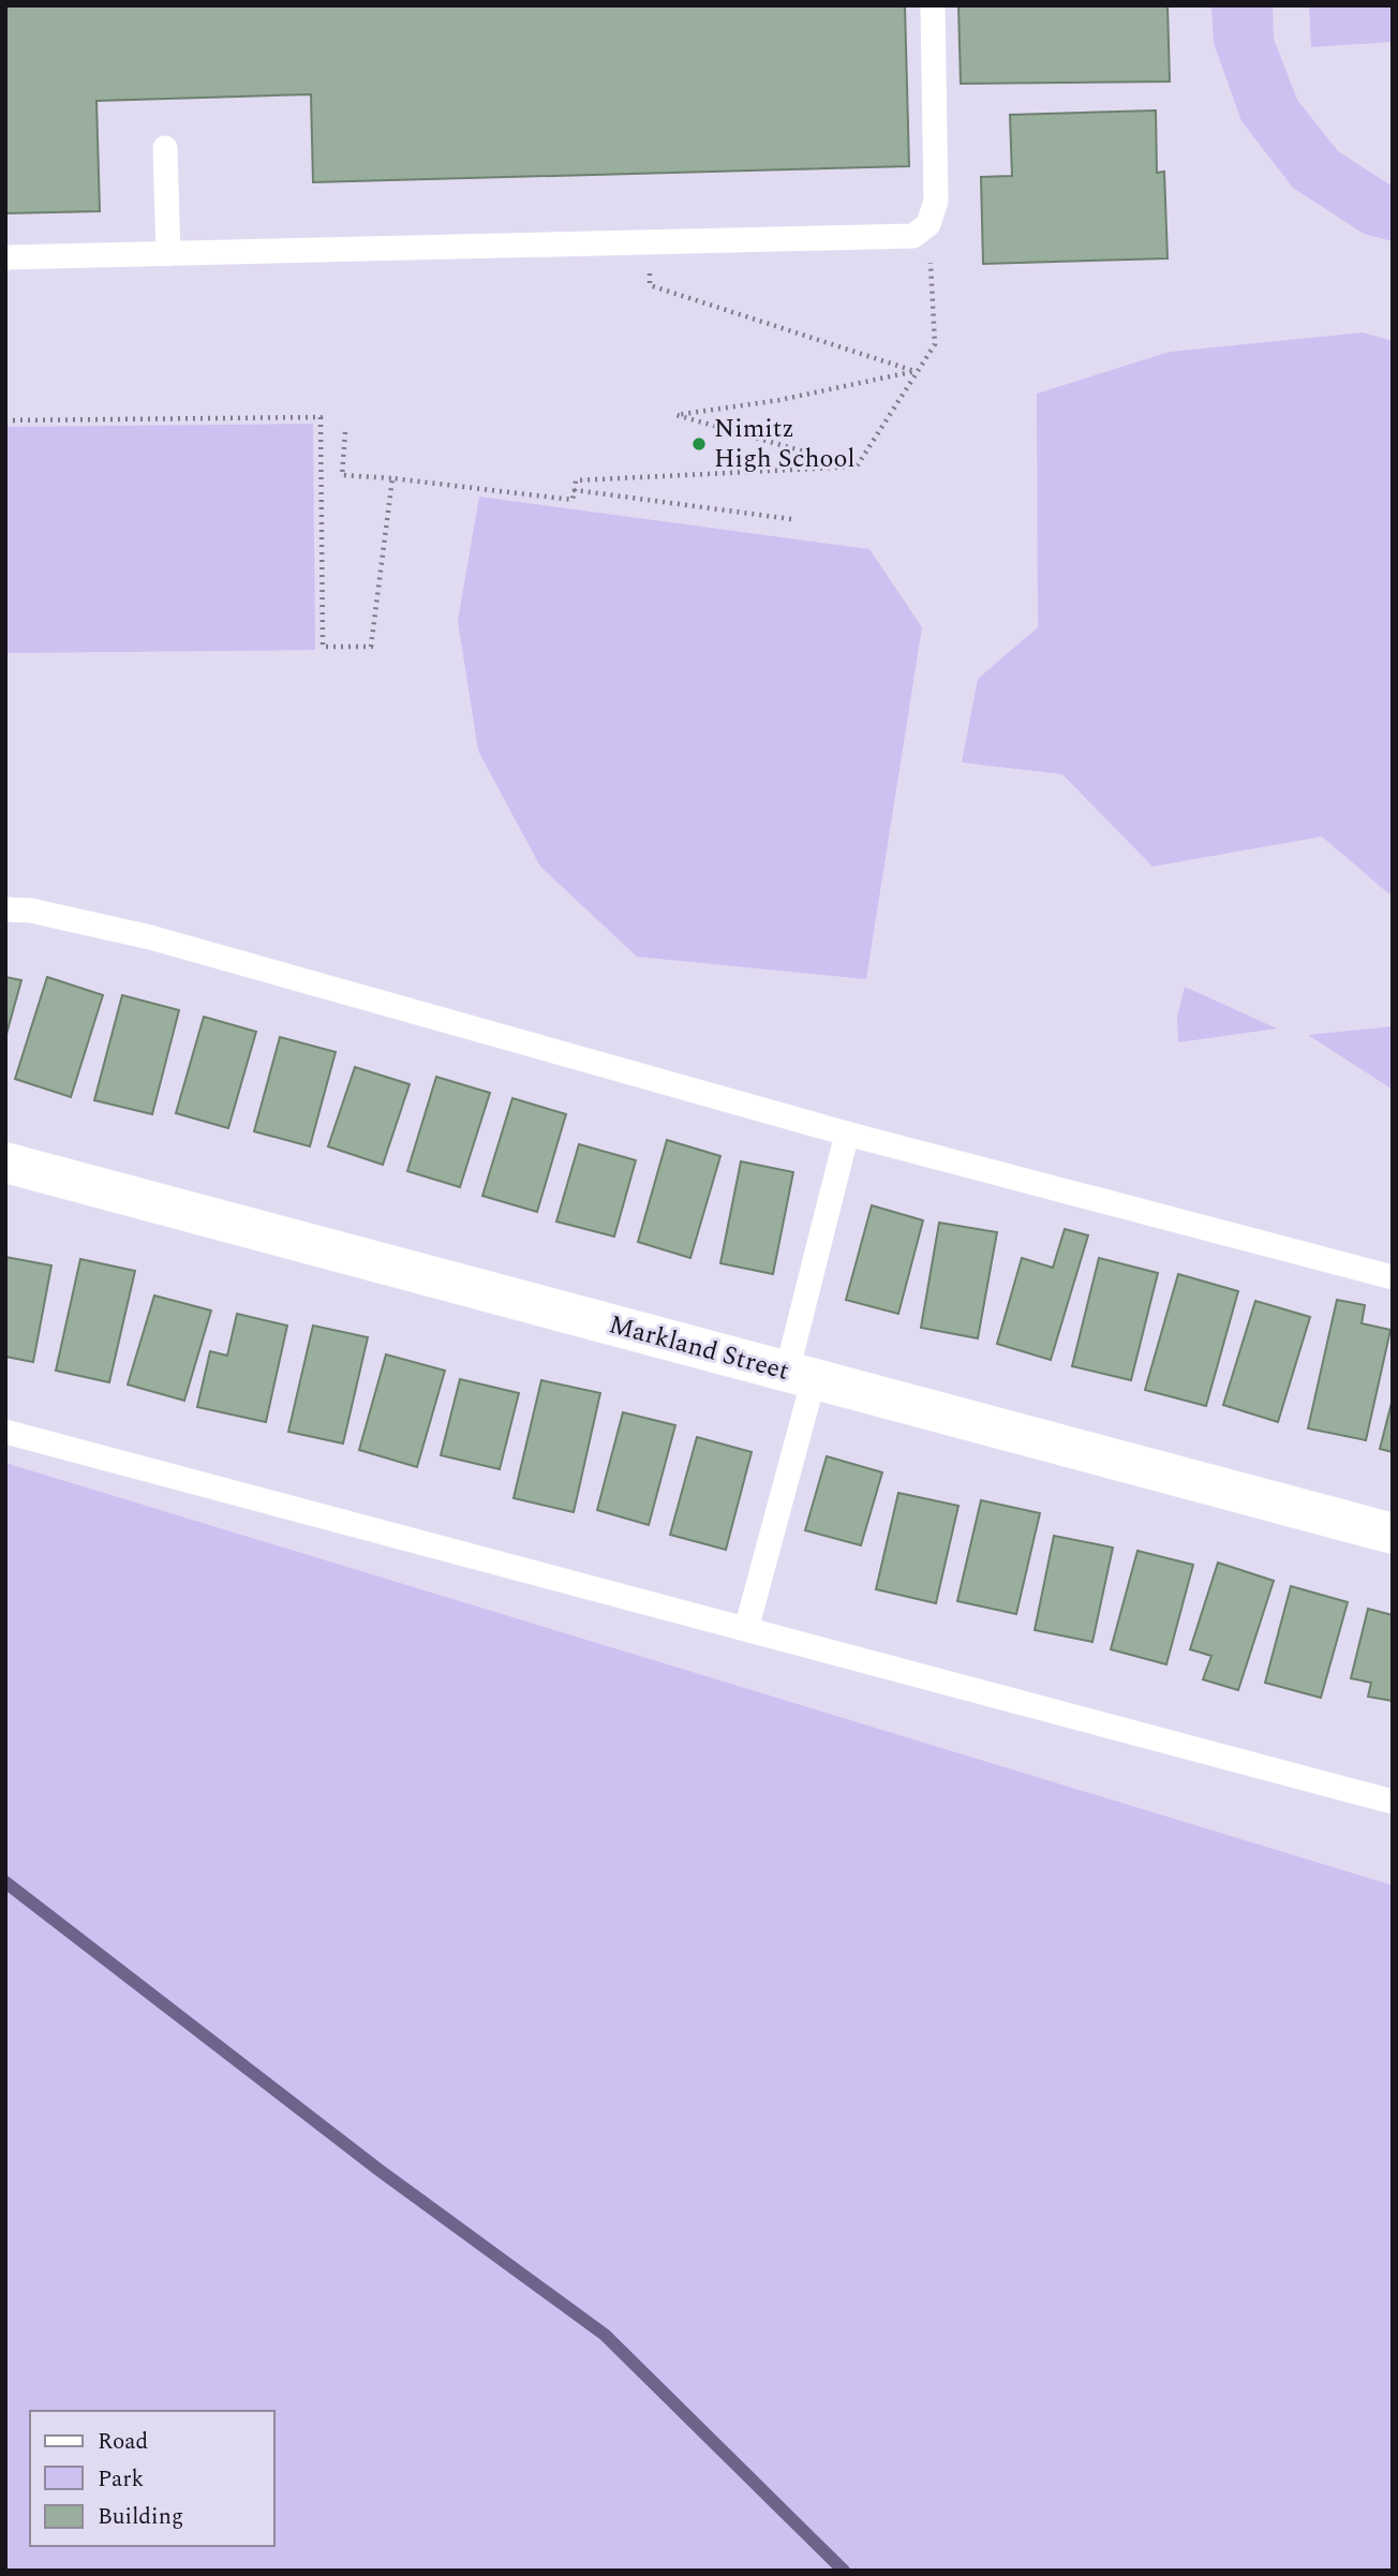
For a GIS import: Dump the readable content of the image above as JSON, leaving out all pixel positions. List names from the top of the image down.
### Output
{
  "streets": {
    "street": ["Markland Street"]
  },
  "places": ["Nimitz High School"],
  "legend": ["Road", "Park", "Building"]
}
